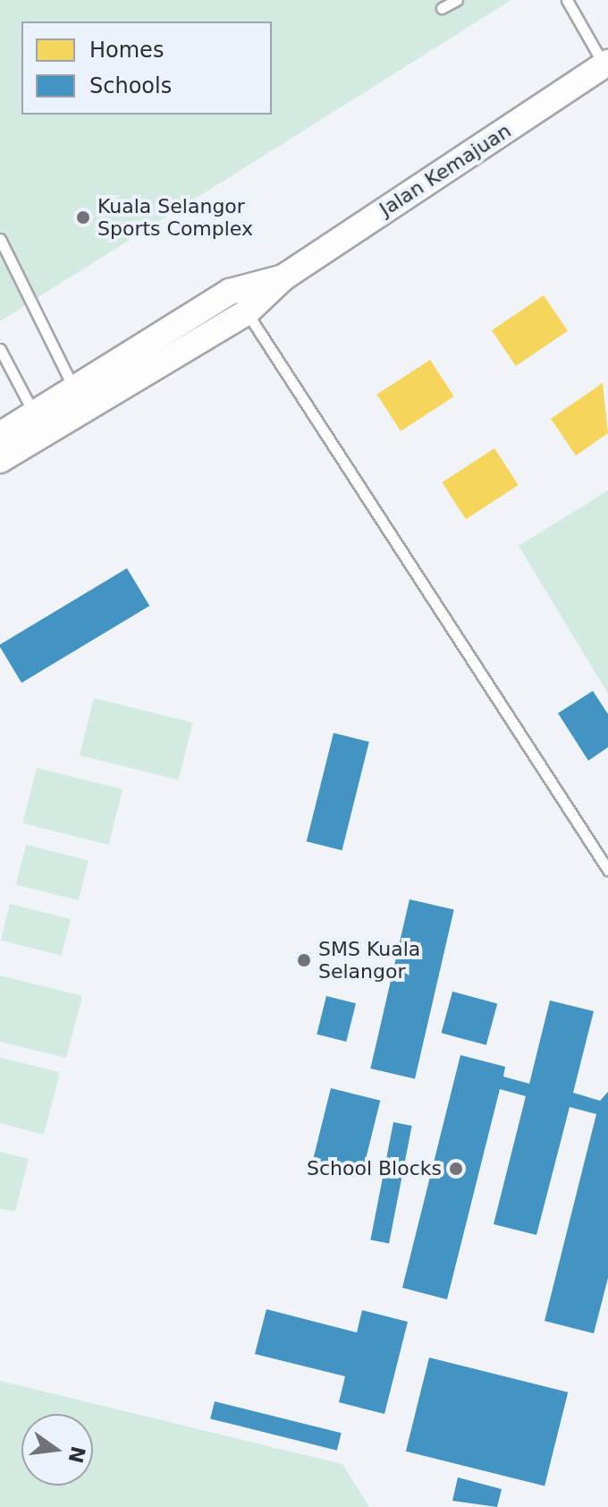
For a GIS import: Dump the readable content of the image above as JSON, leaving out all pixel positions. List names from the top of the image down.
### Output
{
  "streets": {
    "street": ["Jalan Kemajuan"]
  },
  "places": ["Kuala Selangor Sports Complex", "SMS Kuala Selangor", "School Blocks"],
  "legend": ["Homes", "Schools"],
  "north": "right"
}
